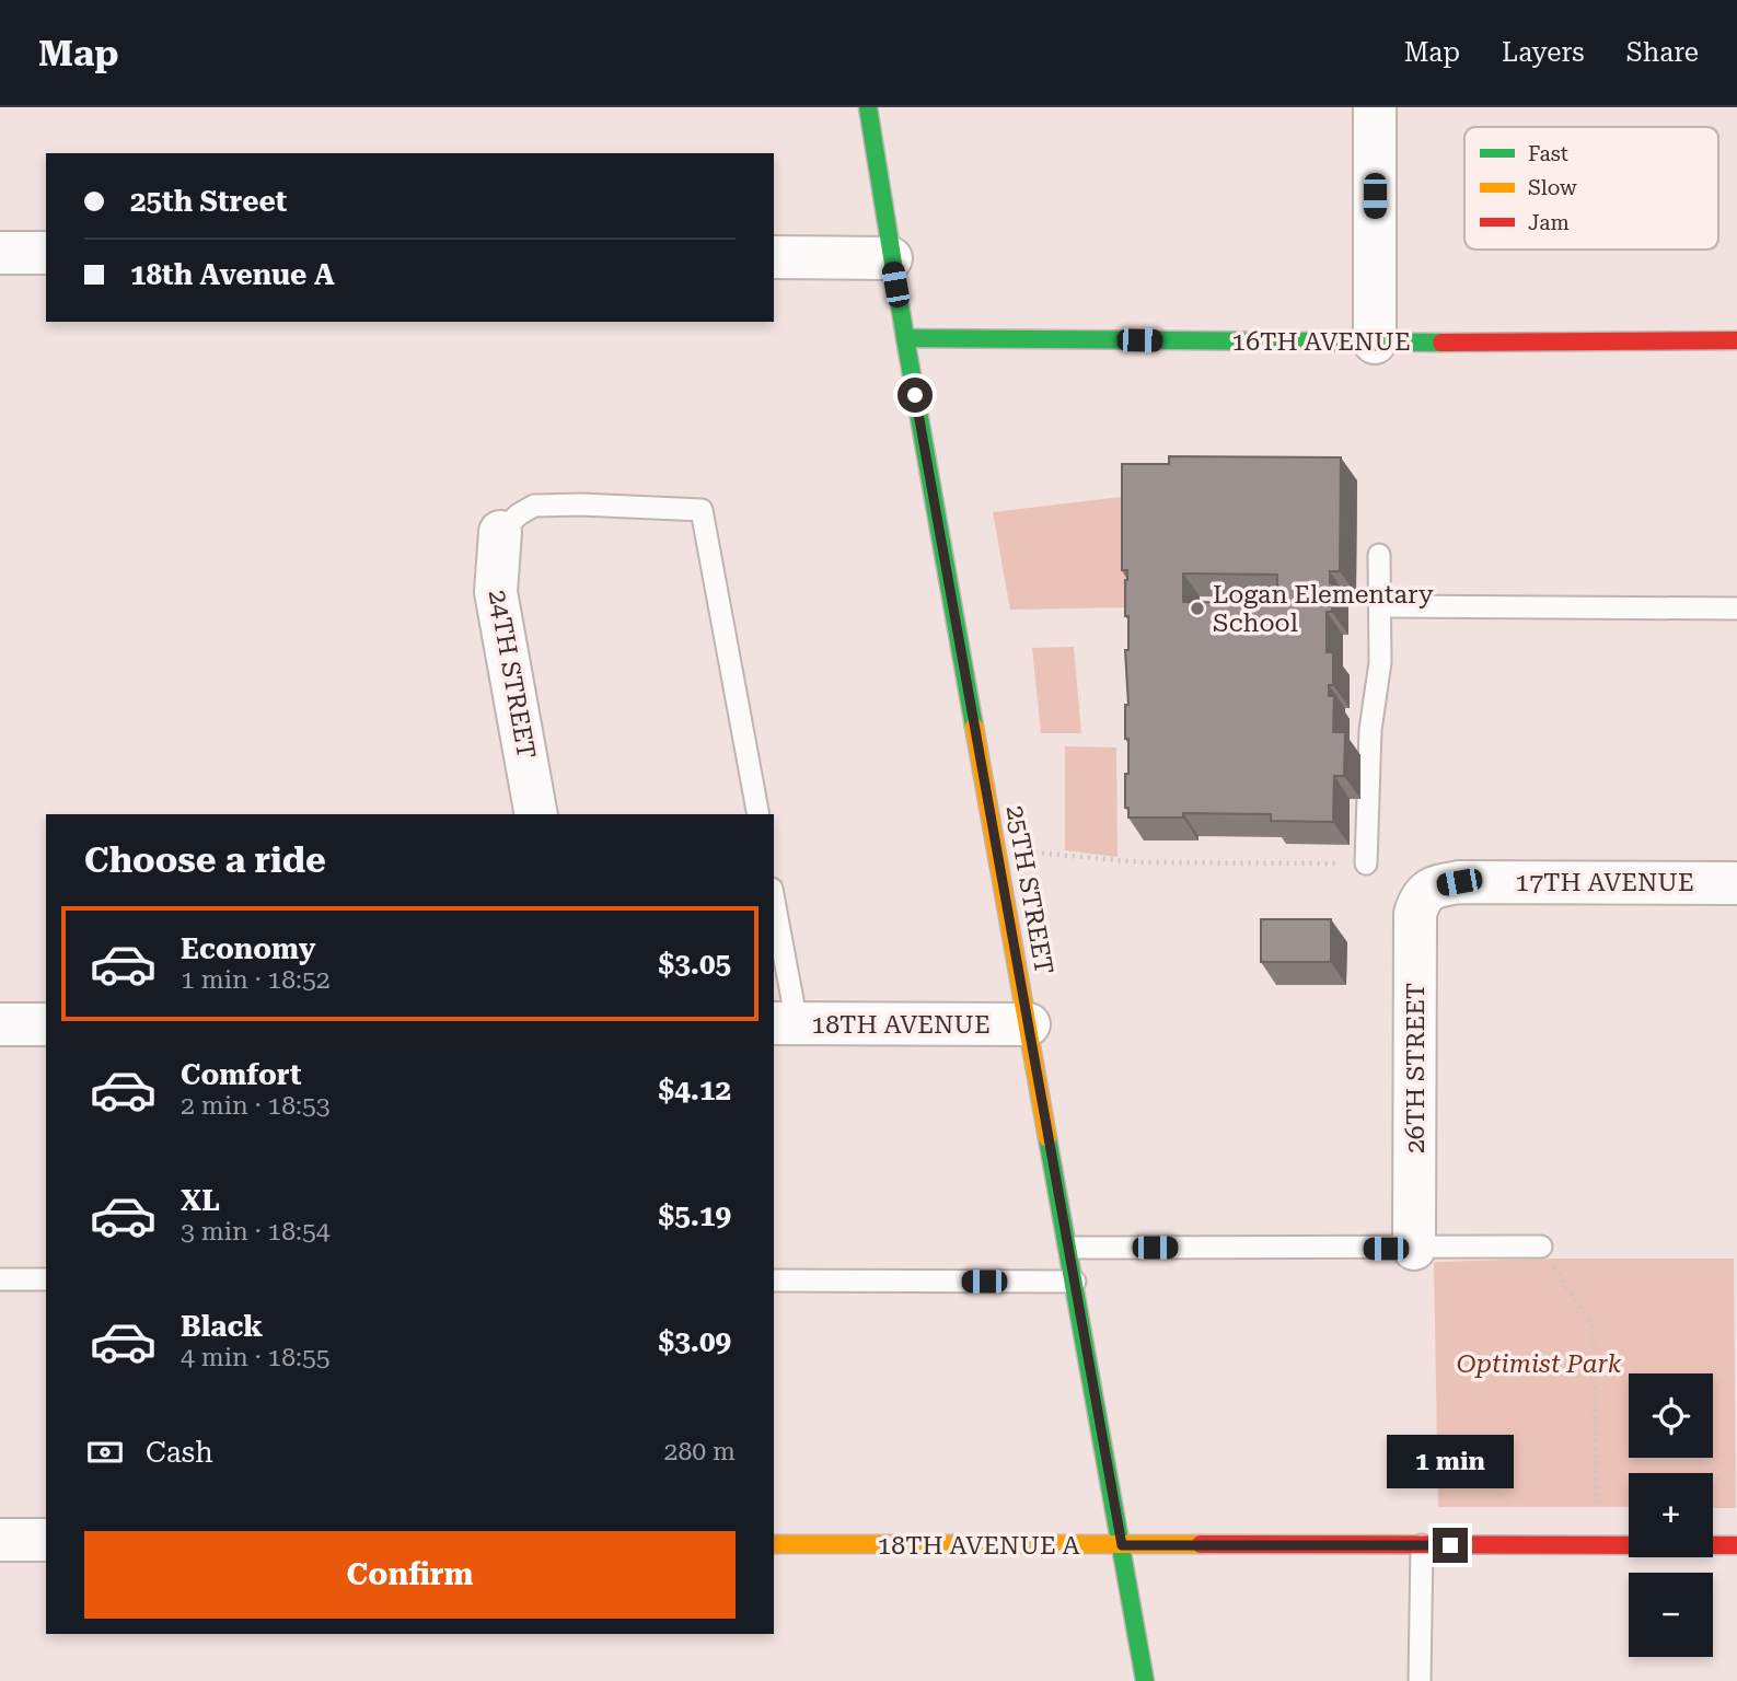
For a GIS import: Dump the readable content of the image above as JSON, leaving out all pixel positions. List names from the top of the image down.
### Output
{
  "streets": {
    "street": [
      "16TH AVENUE",
      "24TH STREET",
      "17TH AVENUE",
      "25TH STREET",
      "18TH AVENUE",
      "26TH STREET",
      "18TH AVENUE A"
    ]
  },
  "crossings": [
    ["16TH AVENUE", "25TH STREET"],
    ["17TH AVENUE", "26TH STREET"],
    ["25TH STREET", "18TH AVENUE"],
    ["25TH STREET", "18TH AVENUE A"]
  ],
  "parks": ["Optimist Park"],
  "places": ["Logan Elementary School"],
  "legend": ["Fast", "Slow", "Jam"],
  "page": {
    "header": "Map",
    "nav": ["Map", "Layers", "Share"],
    "banner": ["25th Street", "18th Avenue A"],
    "heading": "Choose a ride",
    "list": [
      {
        "name": "Economy",
        "note": "1 min · 18:52",
        "value": "$3.05"
      },
      {
        "name": "Comfort",
        "note": "2 min · 18:53",
        "value": "$4.12"
      },
      {
        "name": "XL",
        "note": "3 min · 18:54",
        "value": "$5.19"
      },
      {
        "name": "Black",
        "note": "4 min · 18:55",
        "value": "$3.09"
      }
    ],
    "map_buttons": ["+", "−"],
    "pay": ["Cash", "280 m"],
    "bubble": "1 min",
    "buttons": "Confirm"
  }
}
